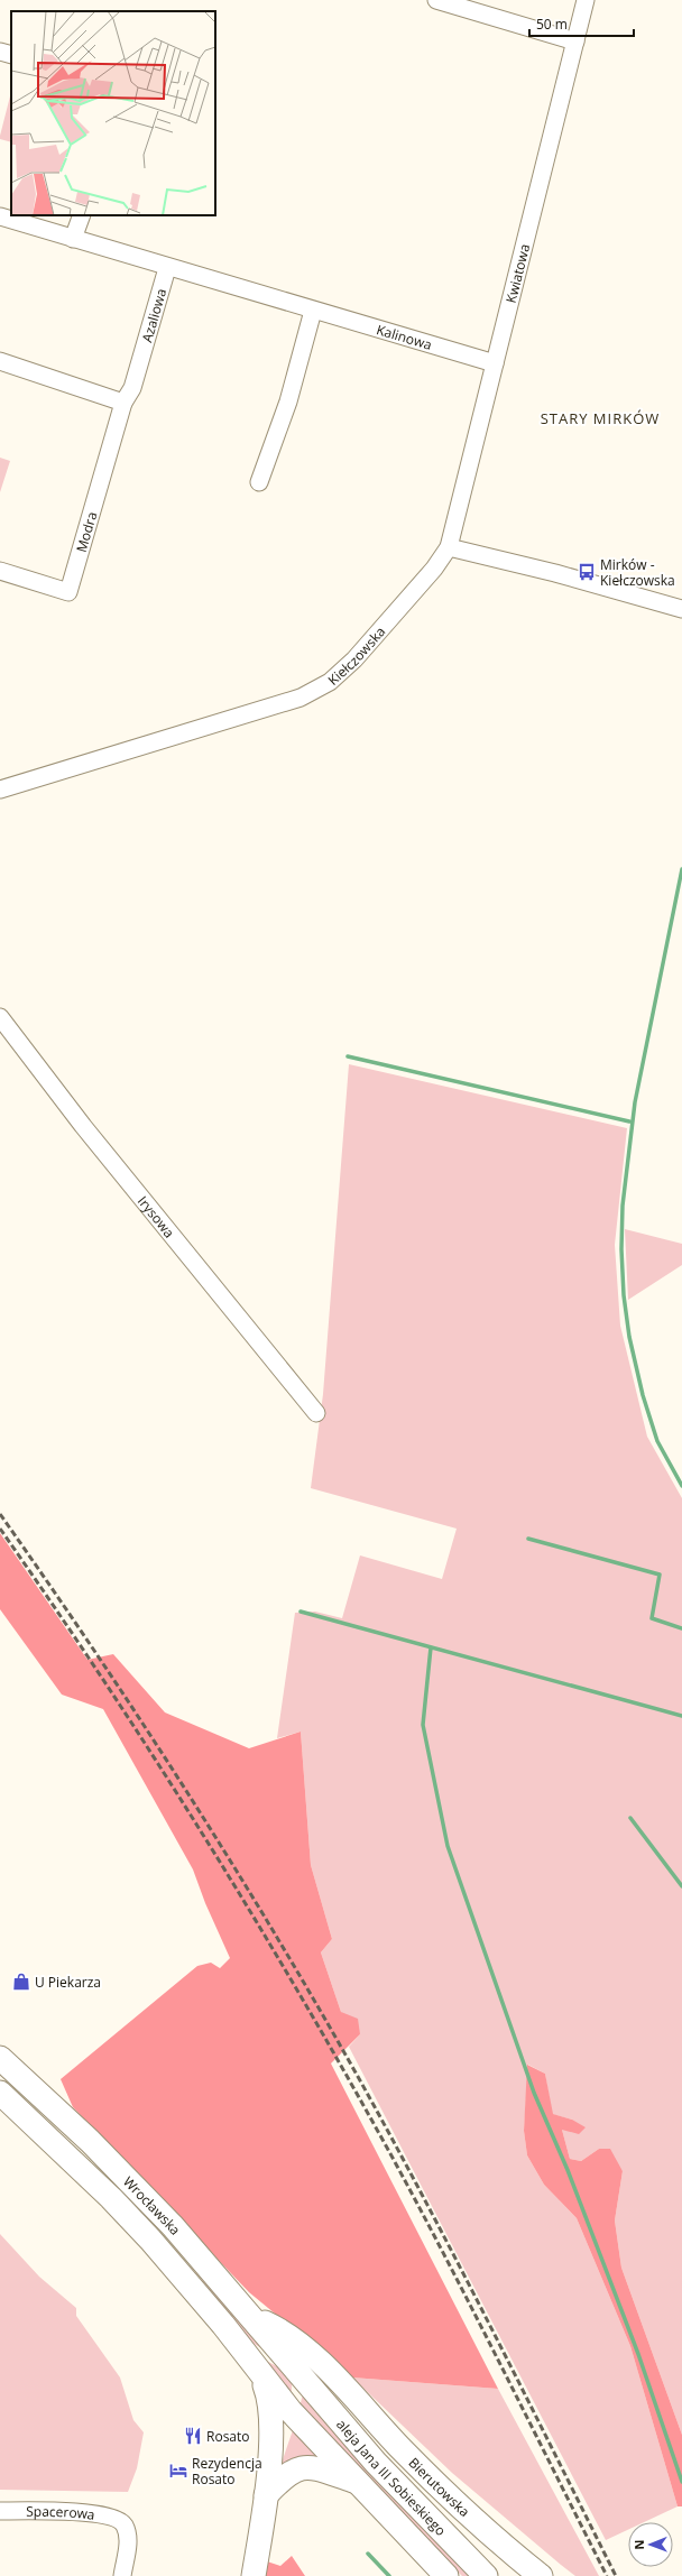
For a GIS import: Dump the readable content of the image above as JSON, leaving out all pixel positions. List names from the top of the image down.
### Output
{
  "streets": {
    "main road": ["Wrocławska", "aleja Jana III Sobieskiego", "Bierutowska"],
    "street": [
      "Kwiatowa",
      "Azaliowa",
      "Kalinowa",
      "Modra",
      "Kiełczowska",
      "Irysowa",
      "Spacerowa"
    ]
  },
  "crossings": [
    ["Kwiatowa", "Kalinowa"],
    ["Kwiatowa", "Kiełczowska"],
    ["Azaliowa", "Kalinowa"],
    ["Azaliowa", "Modra"],
    ["Wrocławska", "aleja Jana III Sobieskiego"],
    ["Wrocławska", "Bierutowska"],
    ["aleja Jana III Sobieskiego", "Bierutowska"]
  ],
  "districts": ["STARY MIRKÓW"],
  "places": {
    "bus stop": ["Mirków - Kiełczowska"],
    "shop": ["U Piekarza"],
    "restaurant": ["Rosato"],
    "hotel": ["Rezydencja Rosato"]
  },
  "scale_bar": "50 m",
  "north": "left"
}
